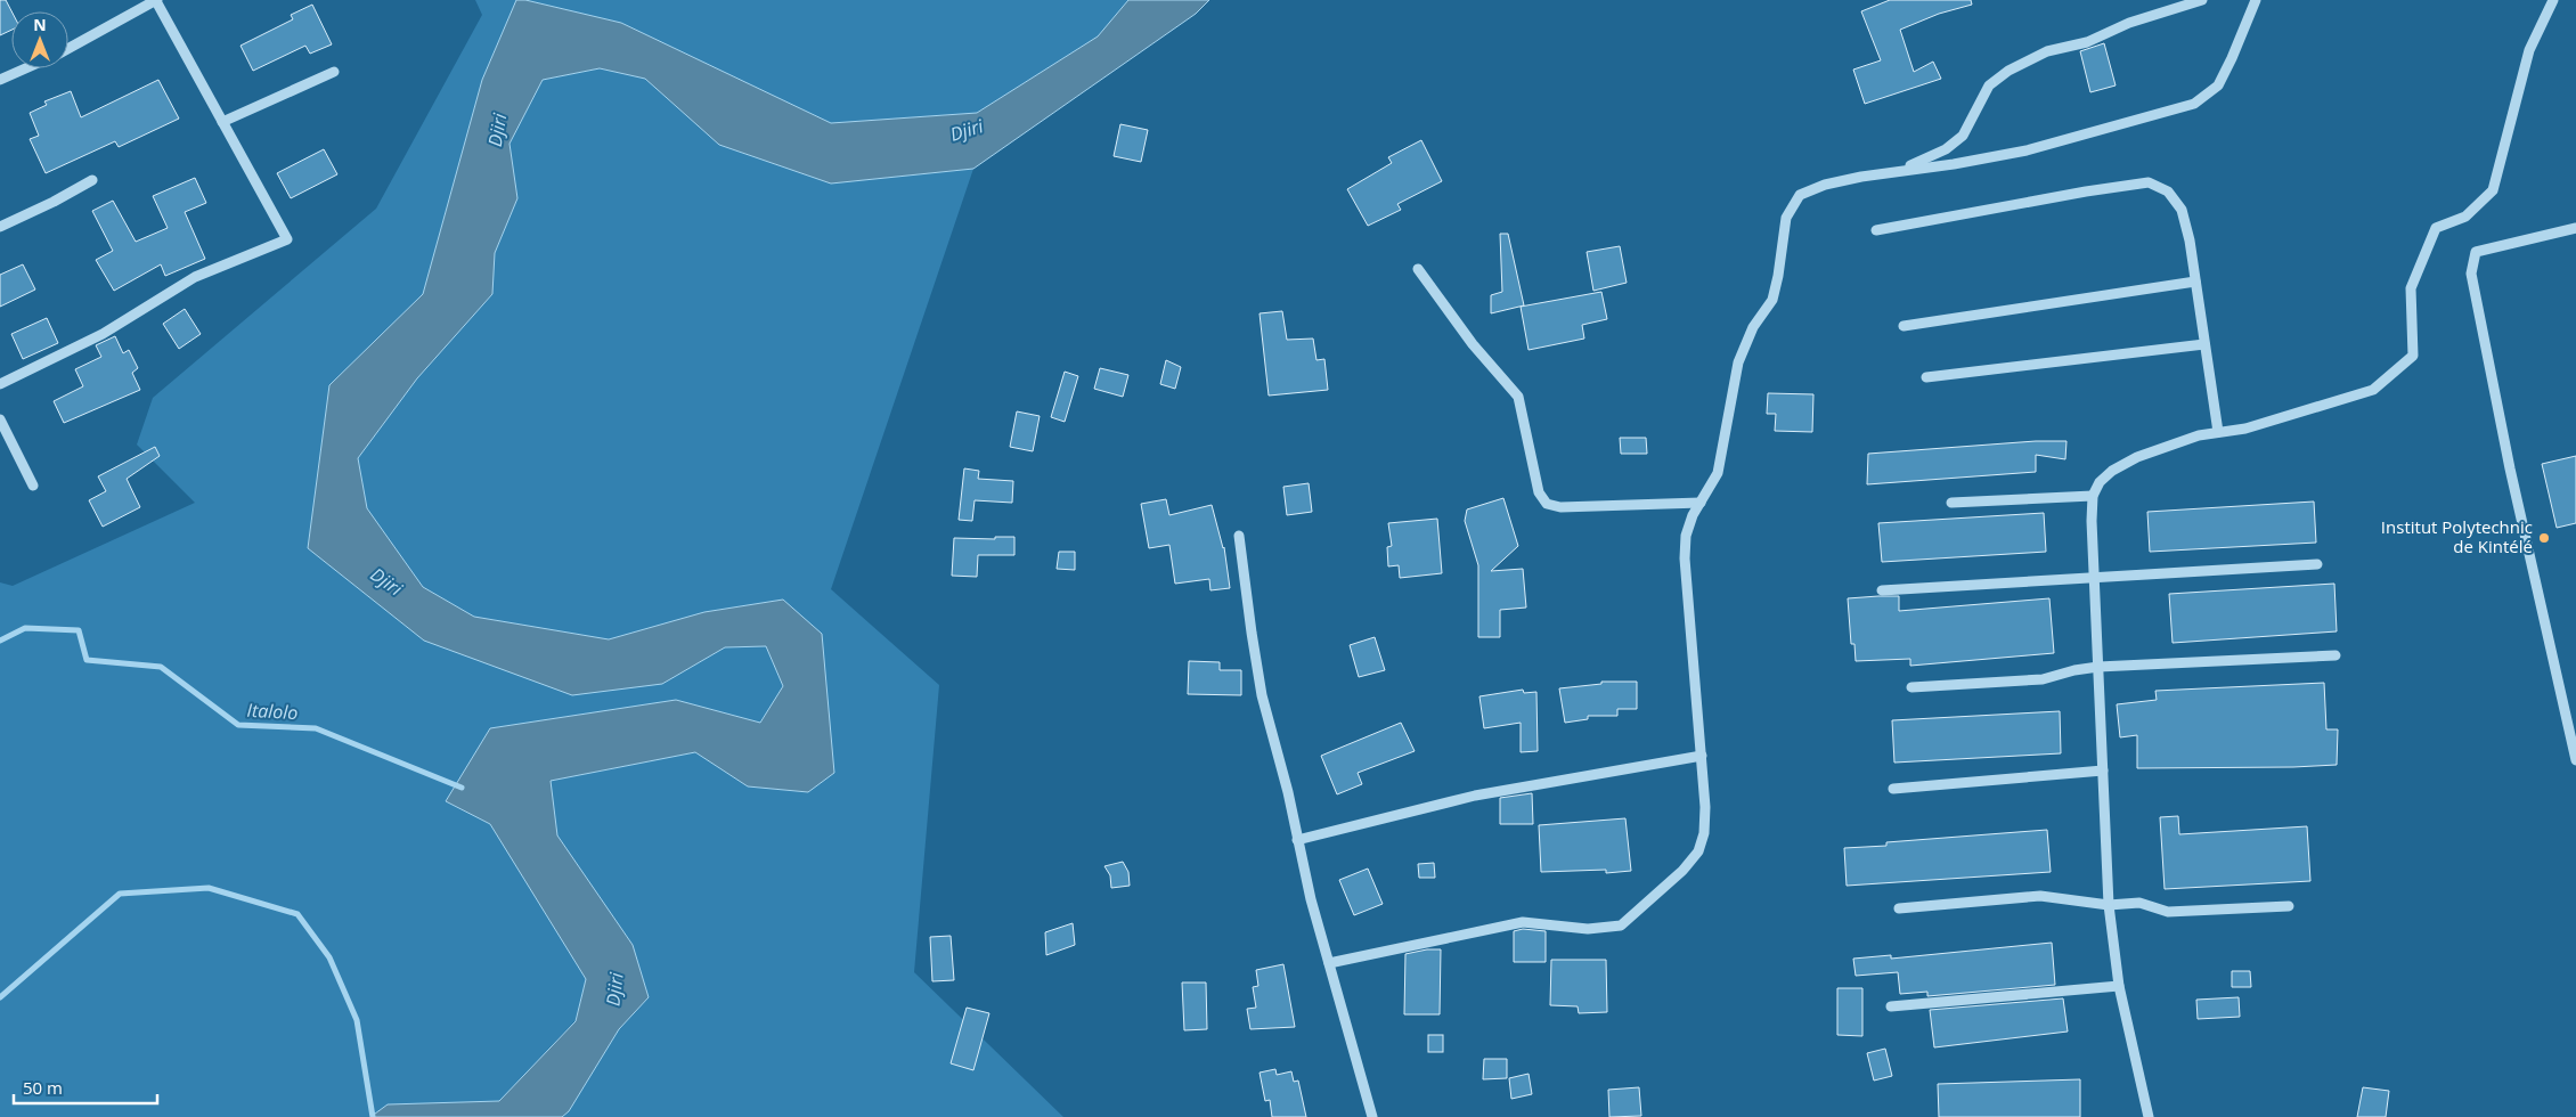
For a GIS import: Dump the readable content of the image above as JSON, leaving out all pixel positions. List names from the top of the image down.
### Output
{
  "water": ["Djiri", "Italolo"],
  "places": ["Institut Polytechnic de Kintélé"],
  "scale_bar": "50 m",
  "north": "top"
}
